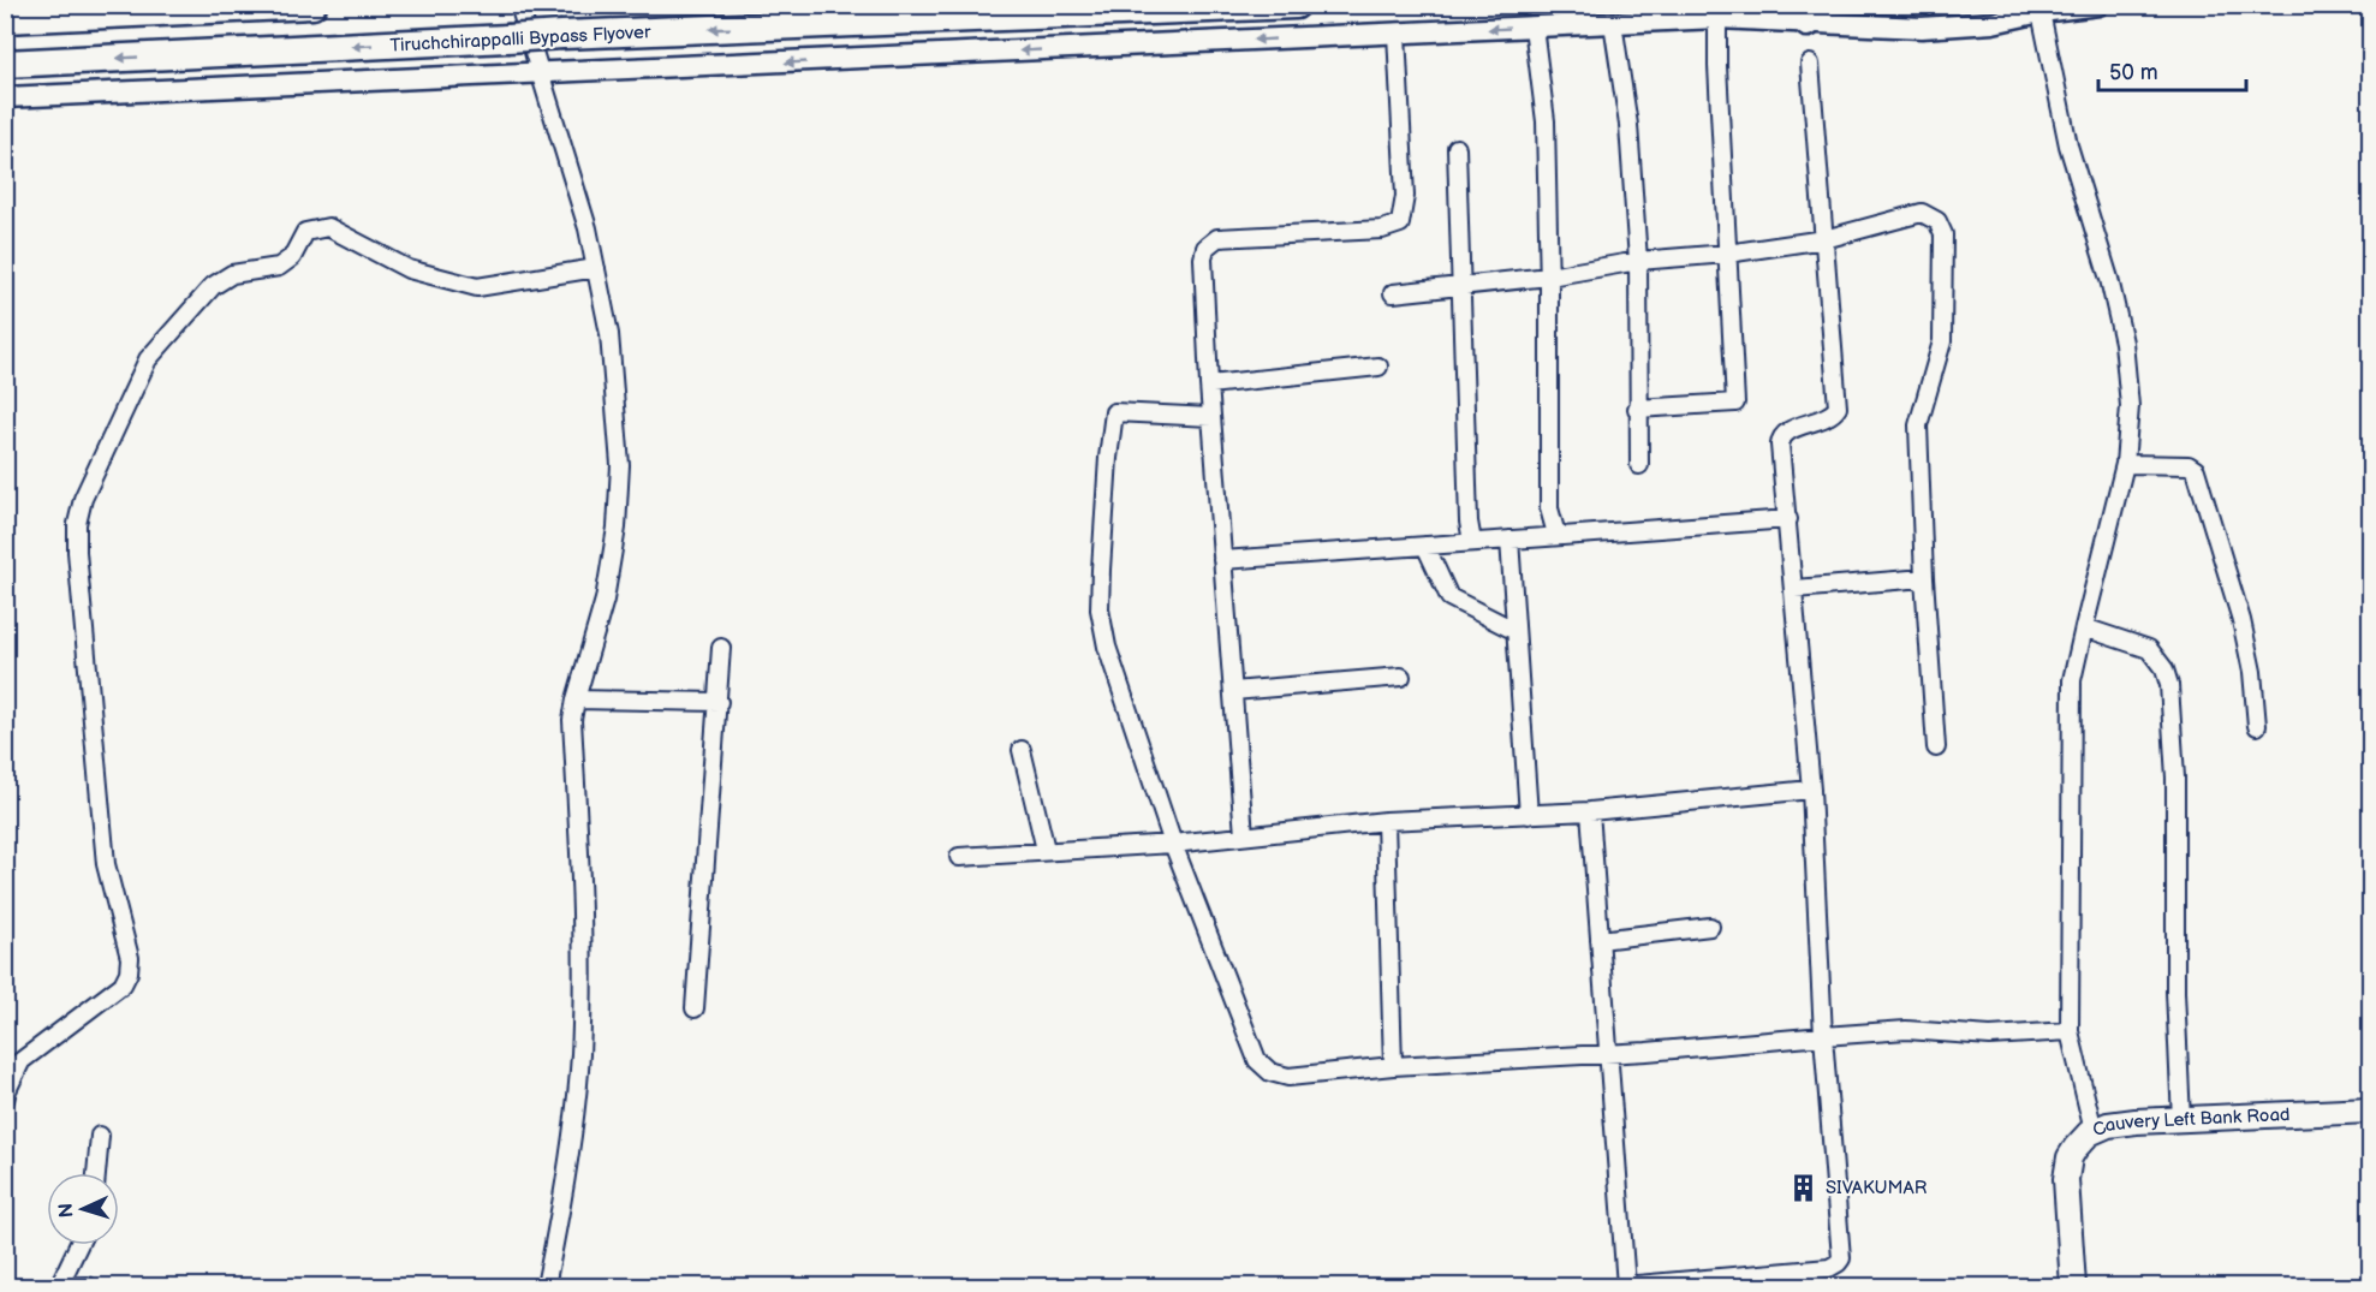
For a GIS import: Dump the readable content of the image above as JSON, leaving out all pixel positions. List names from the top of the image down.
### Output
{
  "streets": {
    "highway": ["Tiruchchirappalli Bypass Flyover"],
    "main road": ["Cauvery Left Bank Road"]
  },
  "one_way": ["Tiruchchirappalli Bypass Flyover"],
  "places": {
    "building": ["SIVAKUMAR"]
  },
  "scale_bar": "50 m",
  "north": "left"
}
